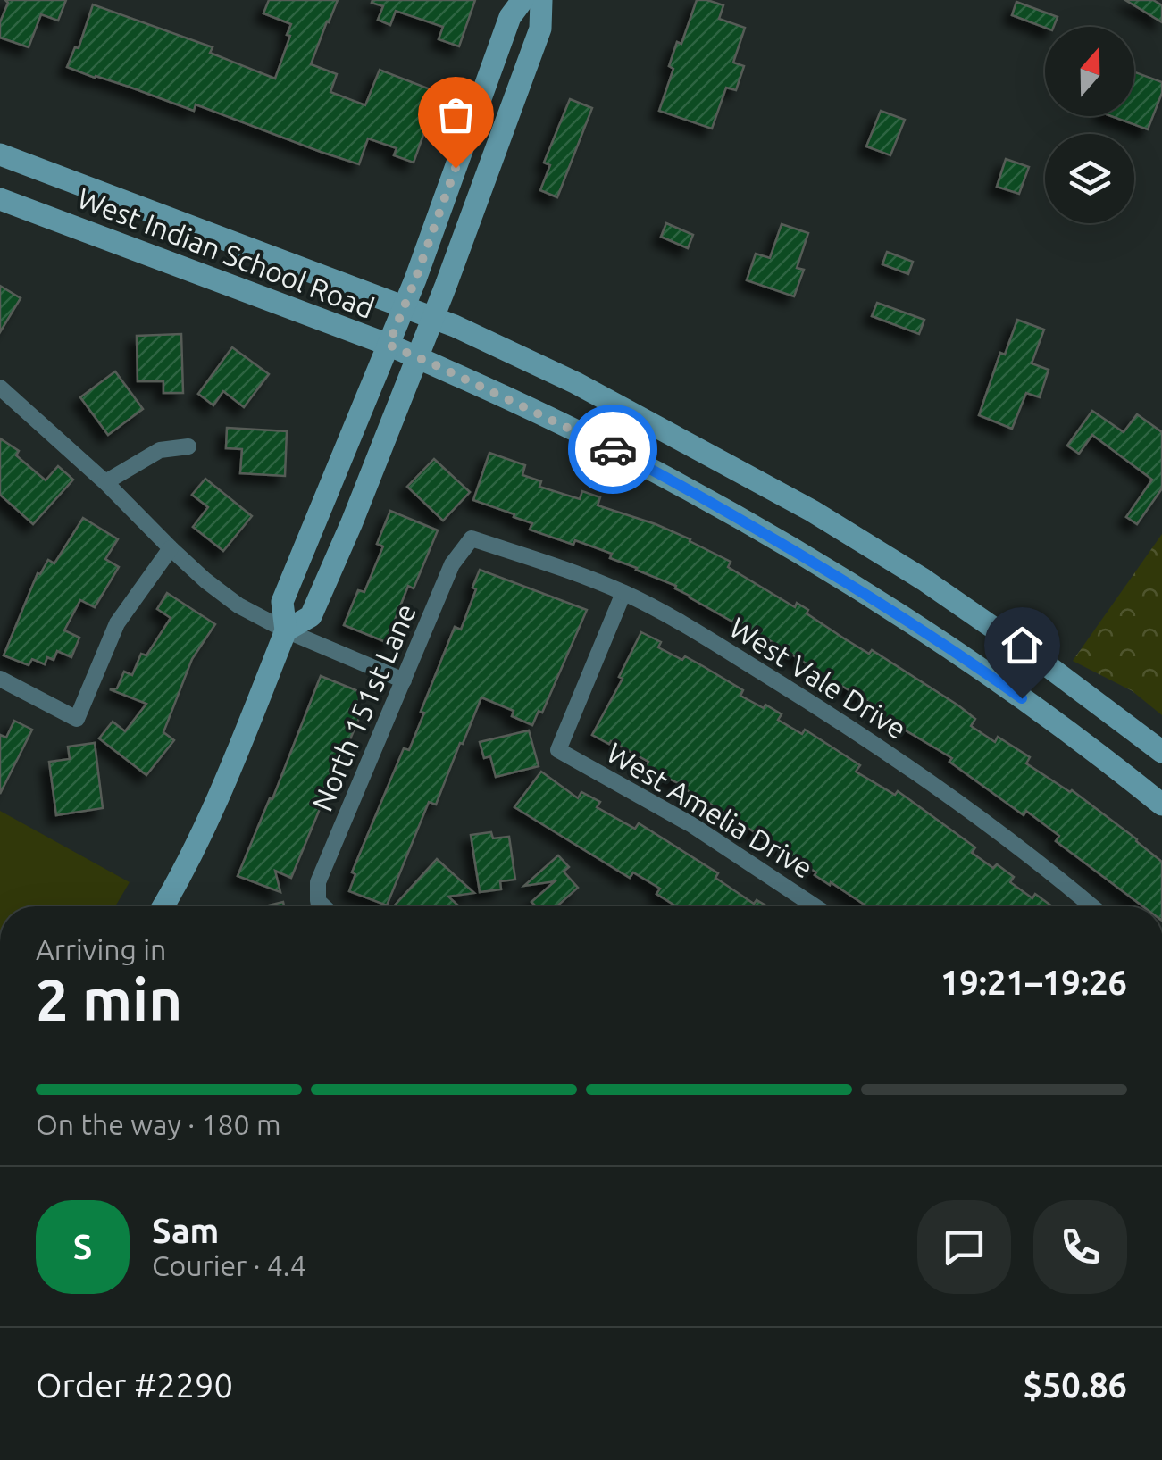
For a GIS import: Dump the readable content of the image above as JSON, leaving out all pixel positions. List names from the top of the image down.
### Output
{
  "streets": {
    "main road": ["West Indian School Road"],
    "street": ["West Vale Drive", "North 151st Lane", "West Amelia Drive"]
  },
  "crossings": [
    ["West Vale Drive", "North 151st Lane"],
    ["West Vale Drive", "West Amelia Drive"]
  ],
  "north": "top",
  "page": {
    "heading": ["2 min", "Arriving in", "19:21–19:26"],
    "panel": [
      "Sam",
      "Courier · 4.4",
      "Order #2290",
      "$50.86"
    ],
    "bar": "On the way · 180 m",
    "round": "S"
  }
}
